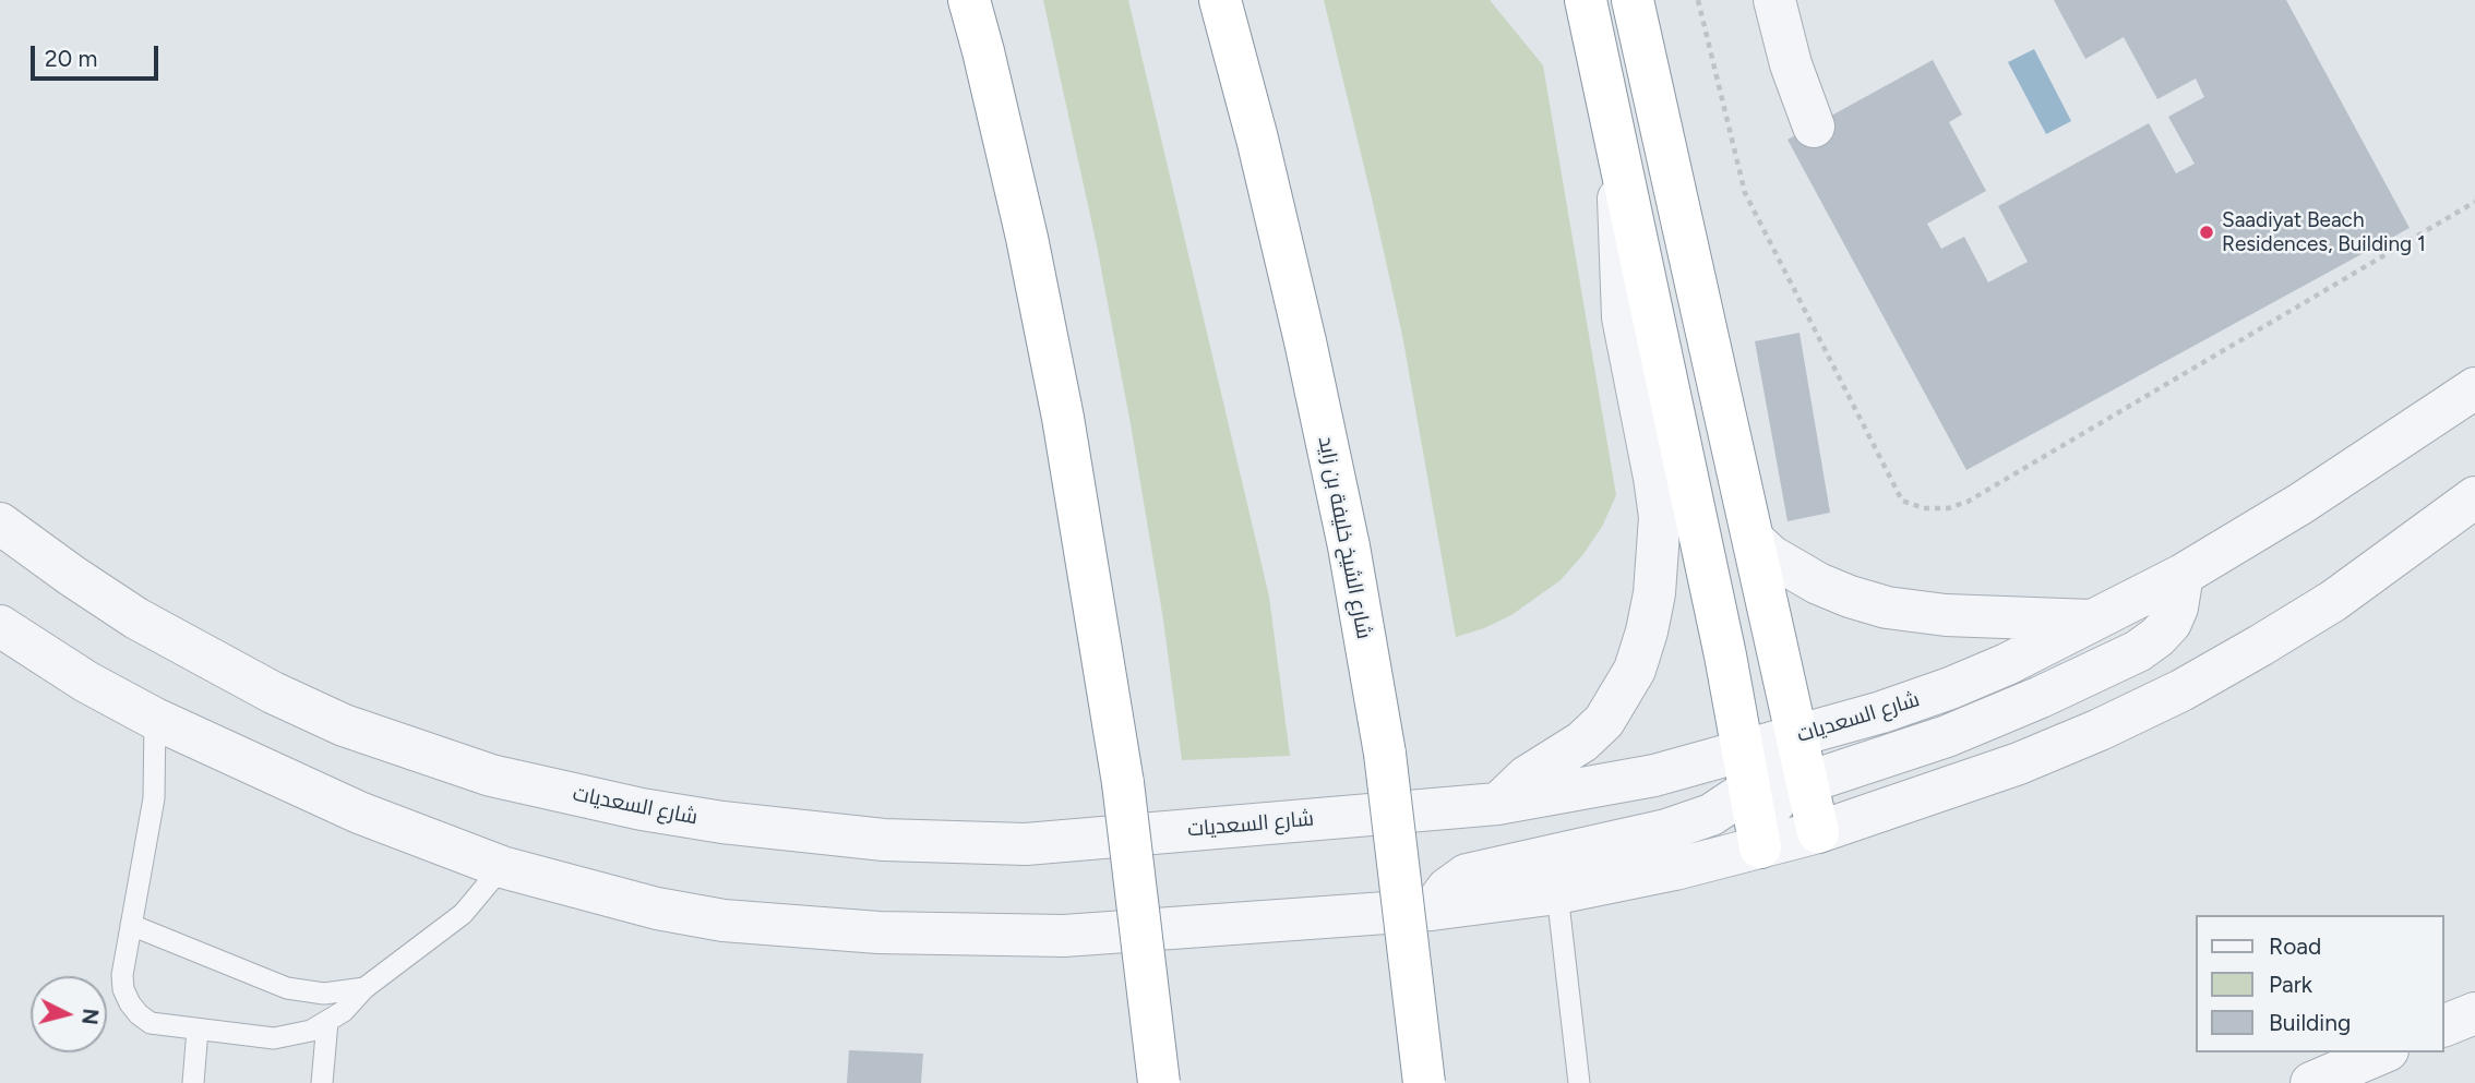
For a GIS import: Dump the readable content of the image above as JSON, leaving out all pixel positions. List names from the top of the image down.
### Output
{
  "streets": {
    "highway": ["شارع الشيخ خليفة بن زايد"],
    "street": ["شارع السعديات"]
  },
  "places": ["Saadiyat Beach Residences, Building 1"],
  "legend": ["Road", "Park", "Building"],
  "scale_bar": "20 m",
  "north": "right"
}
